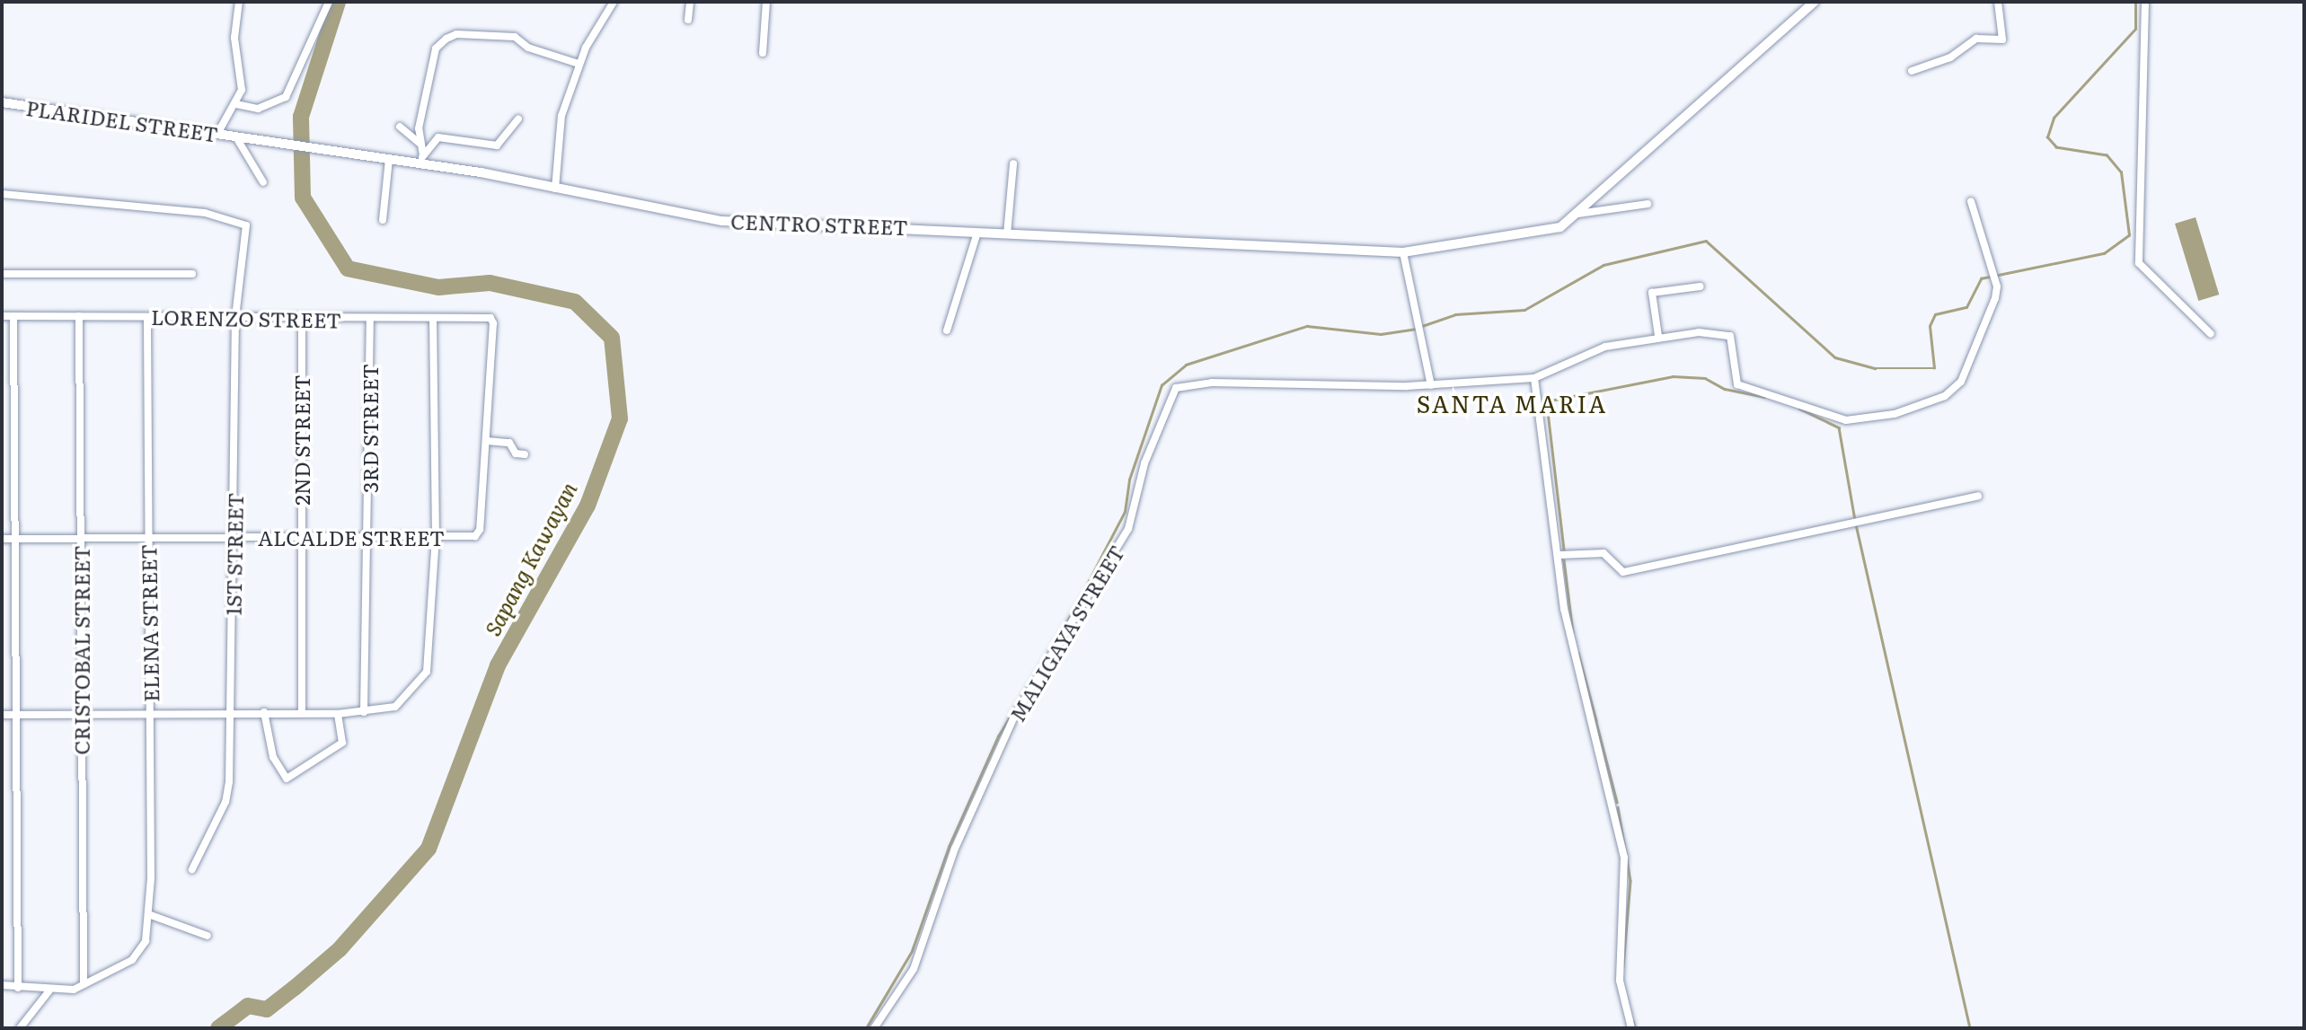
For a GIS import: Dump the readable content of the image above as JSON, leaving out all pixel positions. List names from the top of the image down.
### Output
{
  "streets": {
    "street": [
      "PLARIDEL STREET",
      "CENTRO STREET",
      "LORENZO STREET",
      "3RD STREET",
      "2ND STREET",
      "ALCALDE STREET",
      "1ST STREET",
      "ELENA STREET",
      "MALIGAYA STREET",
      "CRISTOBAL STREET"
    ]
  },
  "crossings": [
    ["PLARIDEL STREET", "CENTRO STREET"],
    ["LORENZO STREET", "3RD STREET"],
    ["LORENZO STREET", "2ND STREET"],
    ["LORENZO STREET", "ALCALDE STREET"],
    ["LORENZO STREET", "1ST STREET"],
    ["LORENZO STREET", "ELENA STREET"],
    ["LORENZO STREET", "CRISTOBAL STREET"],
    ["3RD STREET", "ALCALDE STREET"],
    ["2ND STREET", "ALCALDE STREET"],
    ["ALCALDE STREET", "1ST STREET"],
    ["ALCALDE STREET", "ELENA STREET"],
    ["ALCALDE STREET", "CRISTOBAL STREET"],
    ["ELENA STREET", "CRISTOBAL STREET"]
  ],
  "districts": ["SANTA MARIA"],
  "water": ["Sapang Kawayan"]
}
